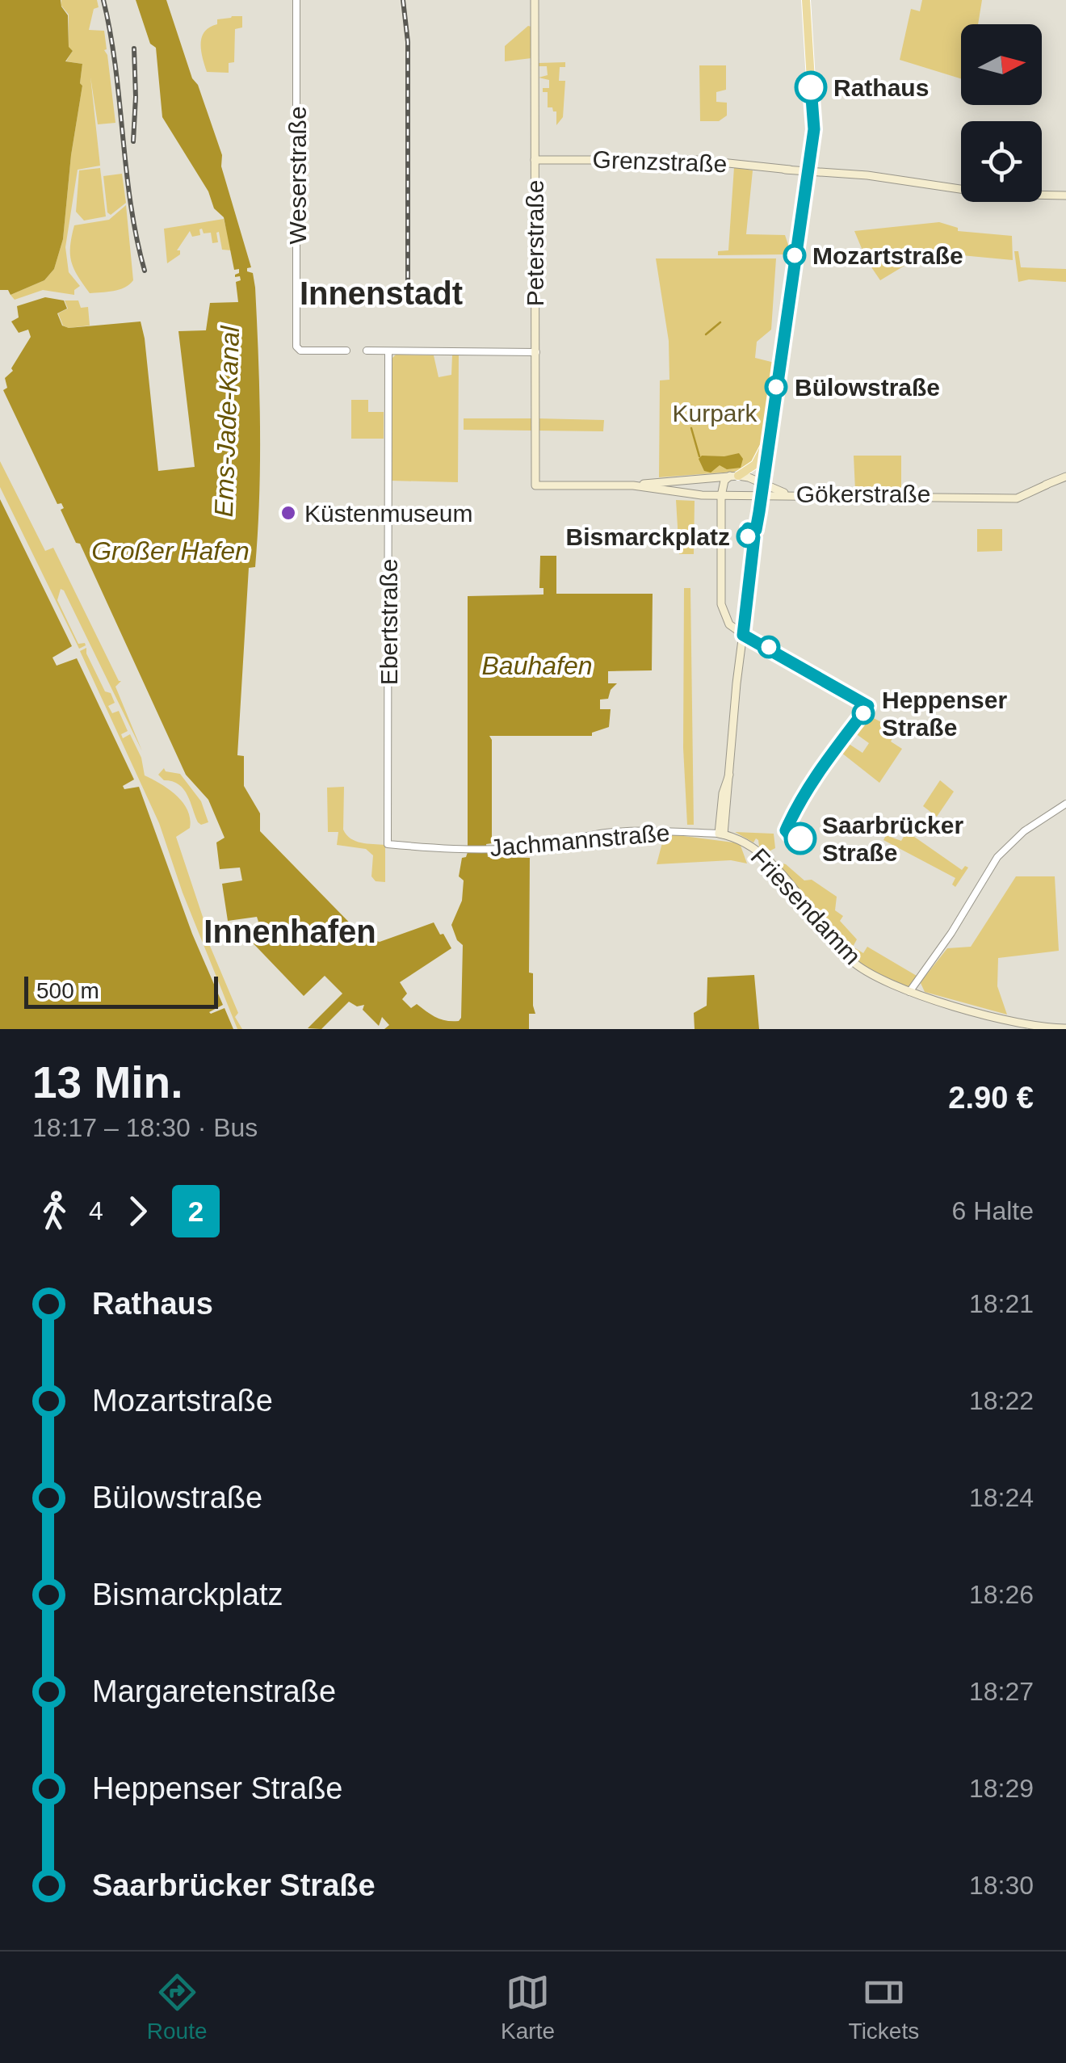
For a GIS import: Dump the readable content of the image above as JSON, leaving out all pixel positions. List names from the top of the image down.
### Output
{
  "streets": {
    "main road": [
      "Grenzstraße",
      "Peterstraße",
      "Gökerstraße",
      "Friesendamm"
    ],
    "street": ["Weserstraße", "Ebertstraße", "Jachmannstraße"]
  },
  "crossings": [
    ["Grenzstraße", "Peterstraße"],
    ["Peterstraße", "Gökerstraße"],
    ["Ebertstraße", "Jachmannstraße"],
    ["Jachmannstraße", "Friesendamm"]
  ],
  "districts": ["Innenstadt", "Innenhafen"],
  "water": ["Ems-Jade-Kanal", "Großer Hafen", "Bauhafen"],
  "parks": ["Kurpark"],
  "places": [
    "Rathaus",
    "Mozartstraße",
    "Bülowstraße",
    "Küstenmuseum",
    "Bismarckplatz",
    "Heppenser Straße",
    "Saarbrücker Straße"
  ],
  "lines": ["bus line 2"],
  "scale_bar": "500 m",
  "north": "right",
  "page": {
    "scale": "500 m",
    "heading": ["13 Min.", "18:17 – 18:30 · Bus", "2.90 €"],
    "legs": ["4", "2", "6 Halte"],
    "list": [
      {
        "name": "Rathaus",
        "value": "18:21"
      },
      {
        "name": "Mozartstraße",
        "value": "18:22"
      },
      {
        "name": "Bülowstraße",
        "value": "18:24"
      },
      {
        "name": "Bismarckplatz",
        "value": "18:26"
      },
      {
        "name": "Margaretenstraße",
        "value": "18:27"
      },
      {
        "name": "Heppenser Straße",
        "value": "18:29"
      },
      {
        "name": "Saarbrücker Straße",
        "value": "18:30"
      }
    ],
    "tabs": ["Route", "Karte", "Tickets"]
  }
}
